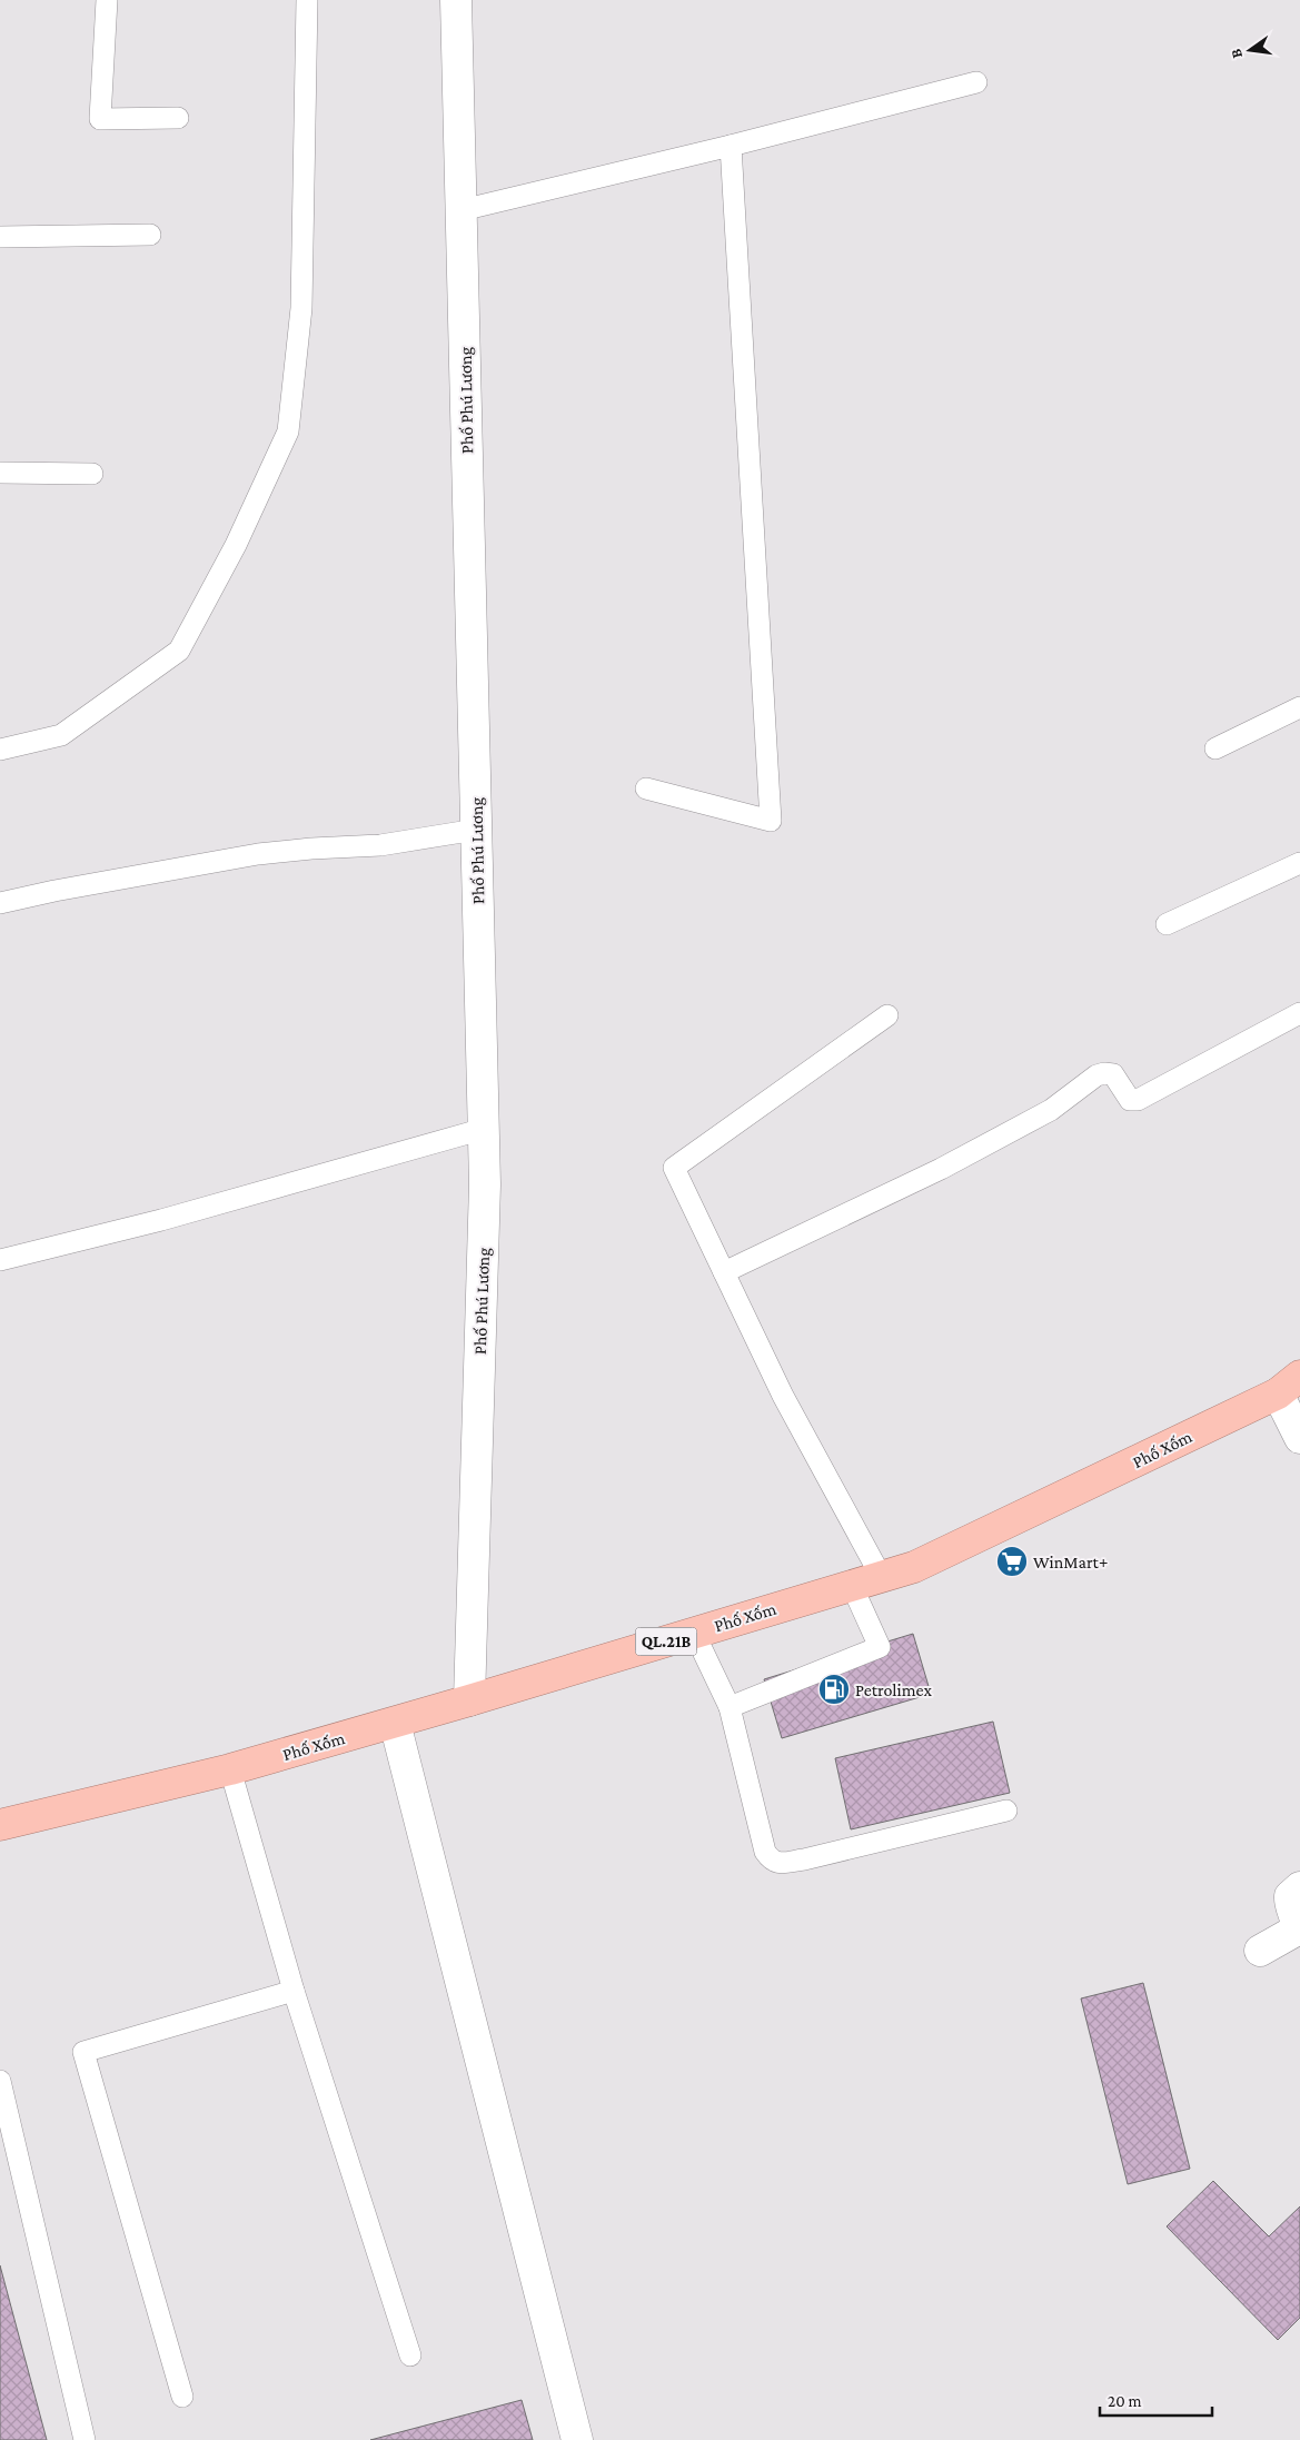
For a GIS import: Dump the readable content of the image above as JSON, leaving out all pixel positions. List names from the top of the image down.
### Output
{
  "streets": {
    "highway": ["Phố Xốm", "QL.21B"],
    "street": ["Phố Phú Lương"]
  },
  "crossings": [
    ["Phố Phú Lương", "Phố Xốm"]
  ],
  "places": {
    "supermarket": ["WinMart+"],
    "fuel station": ["Petrolimex"]
  },
  "scale_bar": "20 m",
  "north": "left"
}
